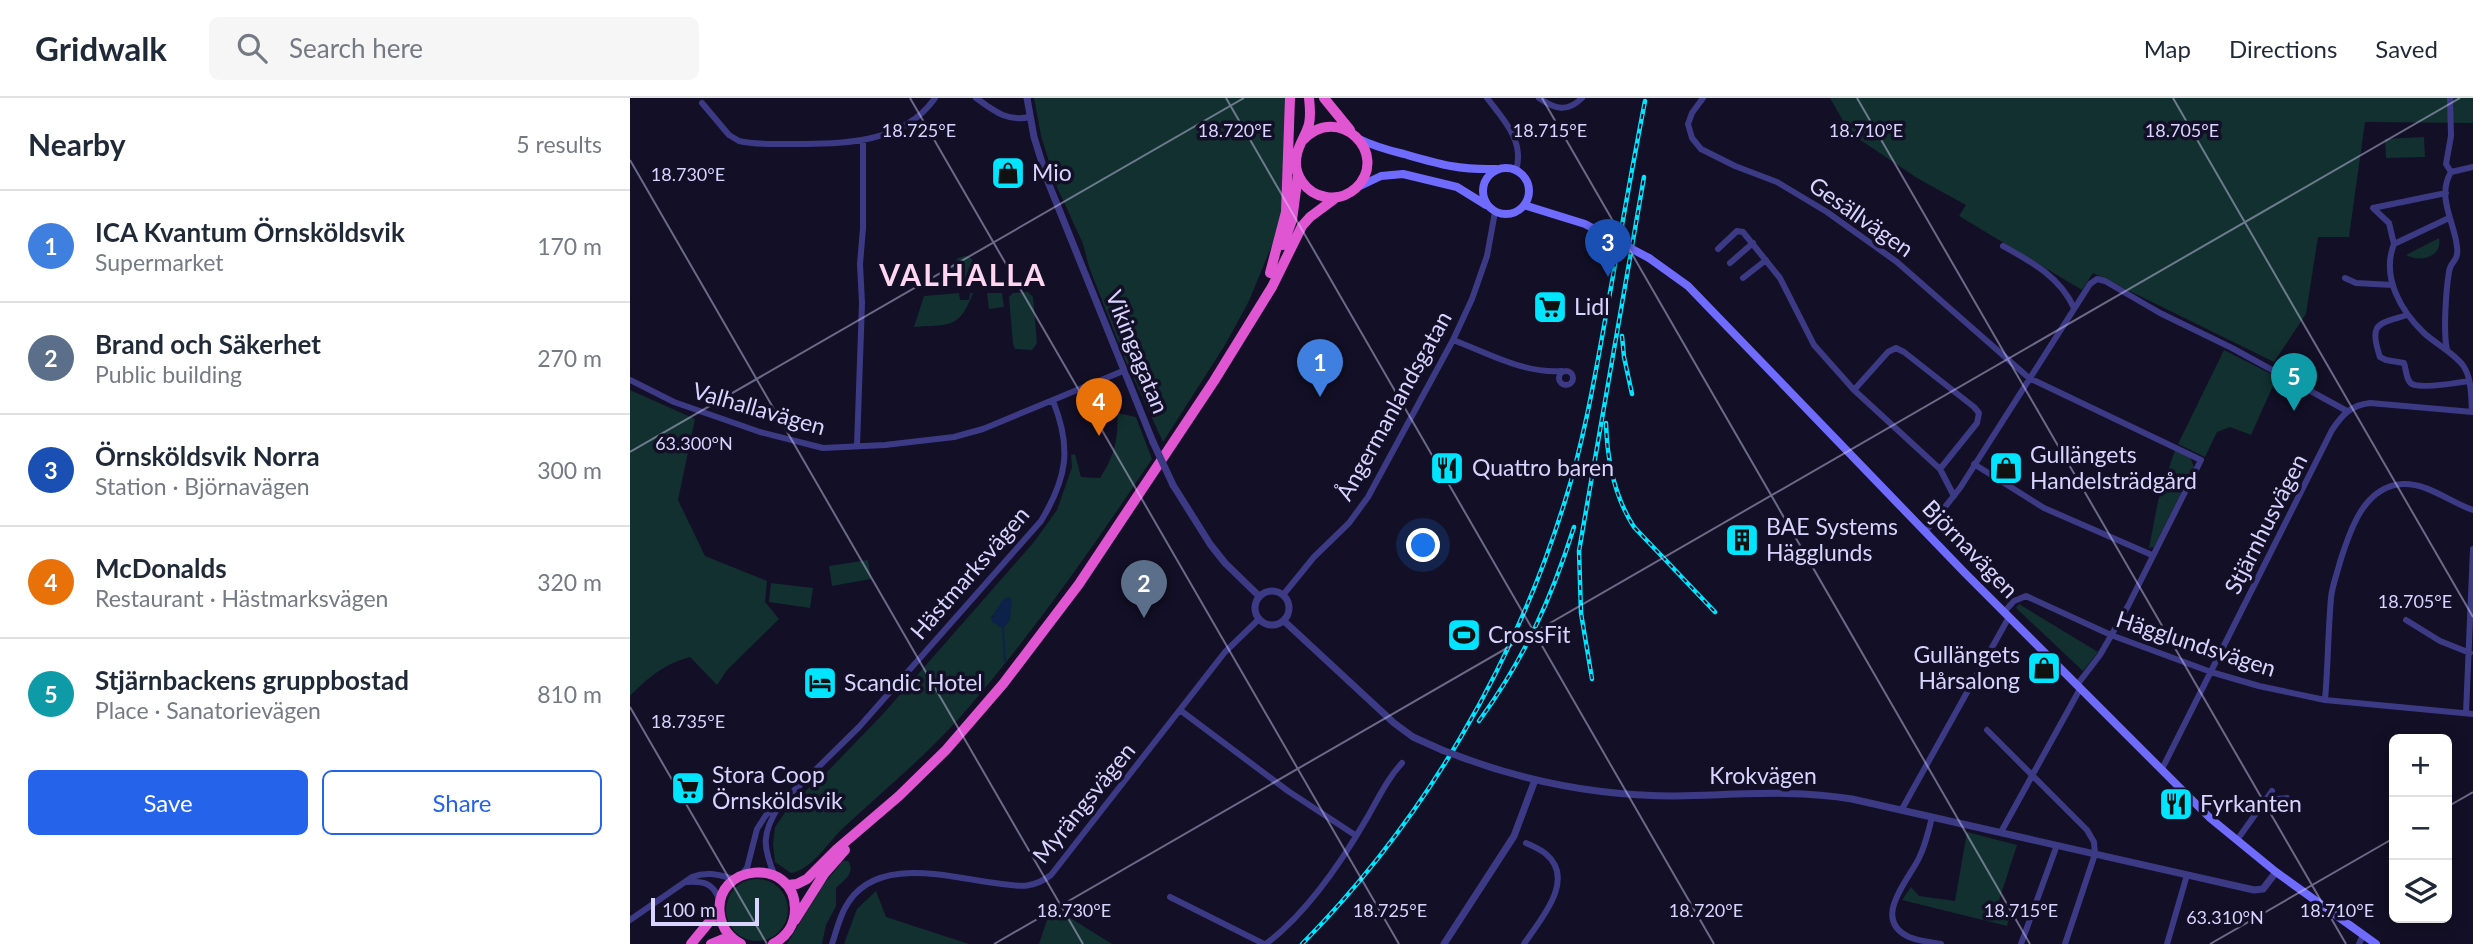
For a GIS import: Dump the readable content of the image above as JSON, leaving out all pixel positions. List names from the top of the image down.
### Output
{
  "streets": {
    "main road": ["Björnavägen"],
    "street": [
      "Gesällvägen",
      "Vikingagatan",
      "Ångermanlandsgatan",
      "Valhallavägen",
      "Stjärnhusvägen",
      "Hästmarksvägen",
      "Hägglundsvägen",
      "Krokvägen",
      "Myrängsvägen"
    ]
  },
  "crossings": [
    ["Vikingagatan", "Ångermanlandsgatan"],
    ["Vikingagatan", "Valhallavägen"],
    ["Vikingagatan", "Krokvägen"],
    ["Vikingagatan", "Myrängsvägen"],
    ["Ångermanlandsgatan", "Björnavägen"],
    ["Ångermanlandsgatan", "Krokvägen"],
    ["Ångermanlandsgatan", "Myrängsvägen"],
    ["Valhallavägen", "Hästmarksvägen"],
    ["Stjärnhusvägen", "Björnavägen"],
    ["Stjärnhusvägen", "Hägglundsvägen"],
    ["Björnavägen", "Hägglundsvägen"],
    ["Björnavägen", "Krokvägen"],
    ["Krokvägen", "Myrängsvägen"]
  ],
  "districts": ["VALHALLA"],
  "places": {
    "shop": ["Mio", "Gullängets Handelsträdgård", "Gullängets Hårsalong"],
    "supermarket": ["Lidl", "Stora Coop Örnsköldsvik"],
    "restaurant": ["Quattro baren", "Fyrkanten"],
    "building": ["BAE Systems Hägglunds"],
    "sports": ["CrossFit"],
    "hotel": ["Scandic Hotel"]
  },
  "scale_bar": "100 m",
  "page": {
    "header": "Gridwalk",
    "search": "Search here",
    "nav": ["Map", "Directions", "Saved"],
    "heading": ["Nearby", "5 results"],
    "list": [
      {
        "mark": "1",
        "name": "ICA Kvantum Örnsköldsvik",
        "note": "Supermarket",
        "value": "170 m"
      },
      {
        "mark": "2",
        "name": "Brand och Säkerhet",
        "note": "Public building",
        "value": "270 m"
      },
      {
        "mark": "3",
        "name": "Örnsköldsvik Norra",
        "note": "Station · Björnavägen",
        "value": "300 m"
      },
      {
        "mark": "4",
        "name": "McDonalds",
        "note": "Restaurant · Hästmarksvägen",
        "value": "320 m"
      },
      {
        "mark": "5",
        "name": "Stjärnbackens gruppbostad",
        "note": "Place · Sanatorievägen",
        "value": "810 m"
      }
    ],
    "pins": [
      "3",
      "1",
      "5",
      "4",
      "2"
    ],
    "map_buttons": ["+", "−"],
    "buttons": ["Save", "Share"],
    "scale": "100 m"
  },
  "coordinates": [
    "18.725°E",
    "18.720°E",
    "18.715°E",
    "18.710°E",
    "18.705°E",
    "18.730°E",
    "63.300°N",
    "18.735°E",
    "63.310°N"
  ]
}
